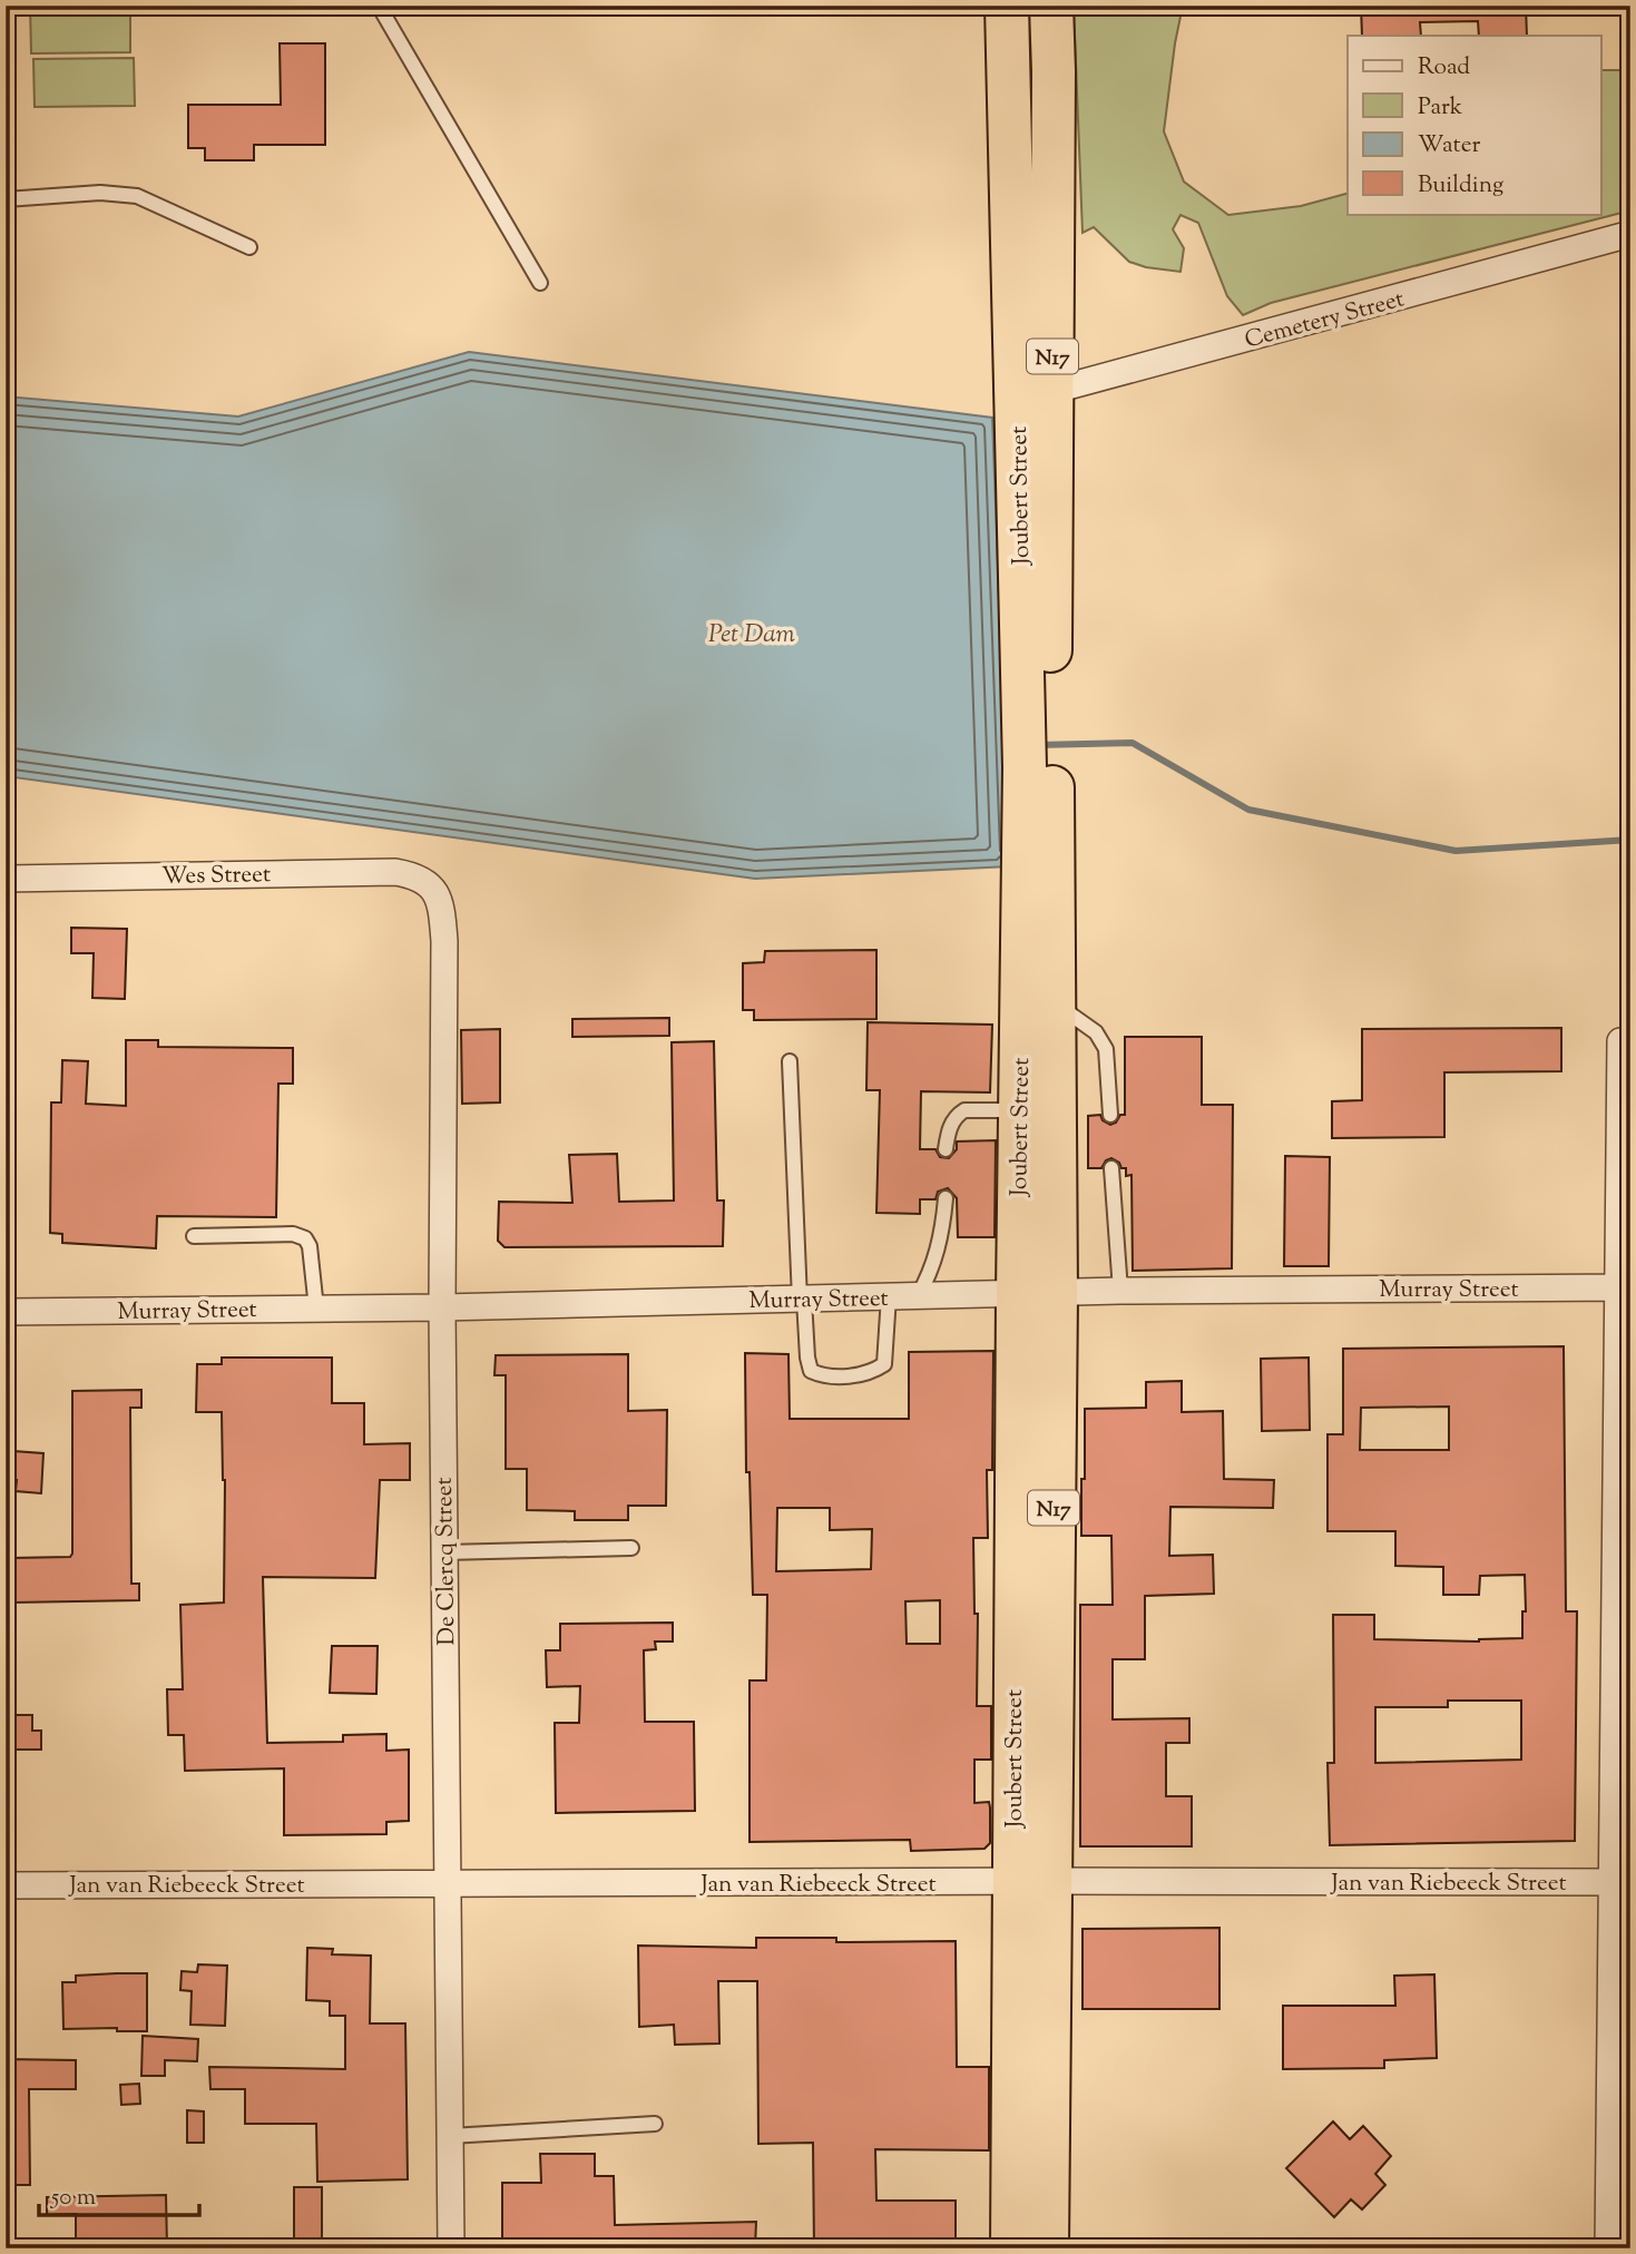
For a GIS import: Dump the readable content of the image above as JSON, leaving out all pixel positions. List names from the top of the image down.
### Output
{
  "streets": {
    "highway": ["N17", "Joubert Street"],
    "street": [
      "Cemetery Street",
      "Wes Street",
      "Murray Street",
      "De Clercq Street",
      "Jan van Riebeeck Street"
    ]
  },
  "crossings": [
    ["Cemetery Street", "Joubert Street"],
    ["Joubert Street", "Murray Street"],
    ["Joubert Street", "Jan van Riebeeck Street"],
    ["Wes Street", "De Clercq Street"],
    ["Murray Street", "De Clercq Street"],
    ["De Clercq Street", "Jan van Riebeeck Street"]
  ],
  "water": ["Pet Dam"],
  "legend": [
    "Road",
    "Park",
    "Water",
    "Building"
  ],
  "scale_bar": "50 m"
}
